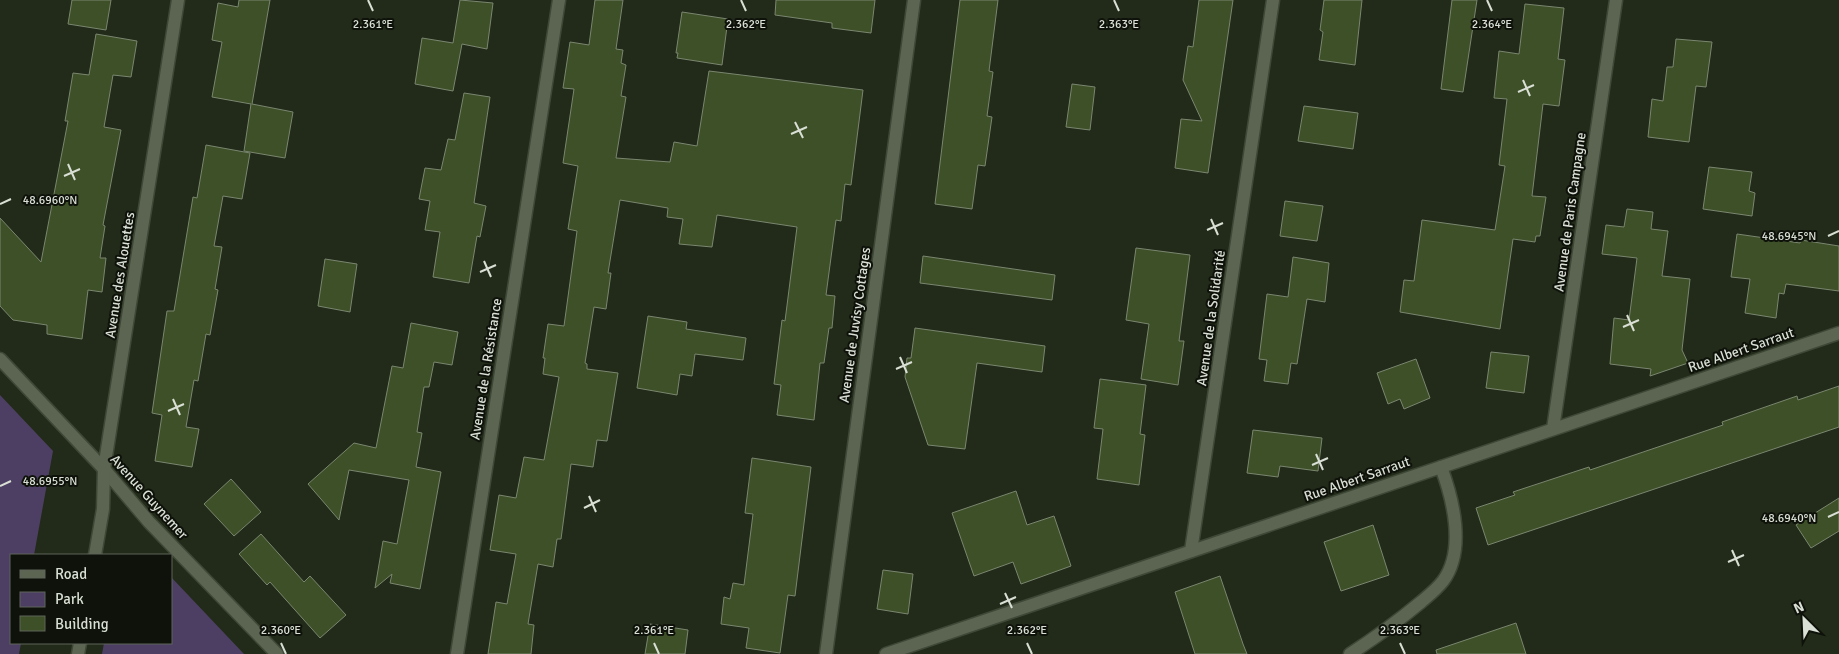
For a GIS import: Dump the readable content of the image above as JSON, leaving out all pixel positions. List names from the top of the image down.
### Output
{
  "streets": {
    "street": [
      "Avenue de Paris Campagne",
      "Avenue des Alouettes",
      "Avenue de la Solidarité",
      "Avenue de Juvisy Cottages",
      "Rue Albert Sarraut",
      "Avenue de la Résistance",
      "Avenue Guynemer"
    ]
  },
  "crossings": [
    ["Avenue de Paris Campagne", "Rue Albert Sarraut"],
    ["Avenue des Alouettes", "Avenue Guynemer"],
    ["Avenue de la Solidarité", "Rue Albert Sarraut"]
  ],
  "legend": ["Road", "Park", "Building"],
  "north": "top left",
  "coordinates": [
    "2.361°E",
    "2.362°E",
    "2.363°E",
    "2.364°E",
    "48.6960°N",
    "48.6945°N",
    "48.6955°N",
    "48.6940°N",
    "2.360°E"
  ]
}
